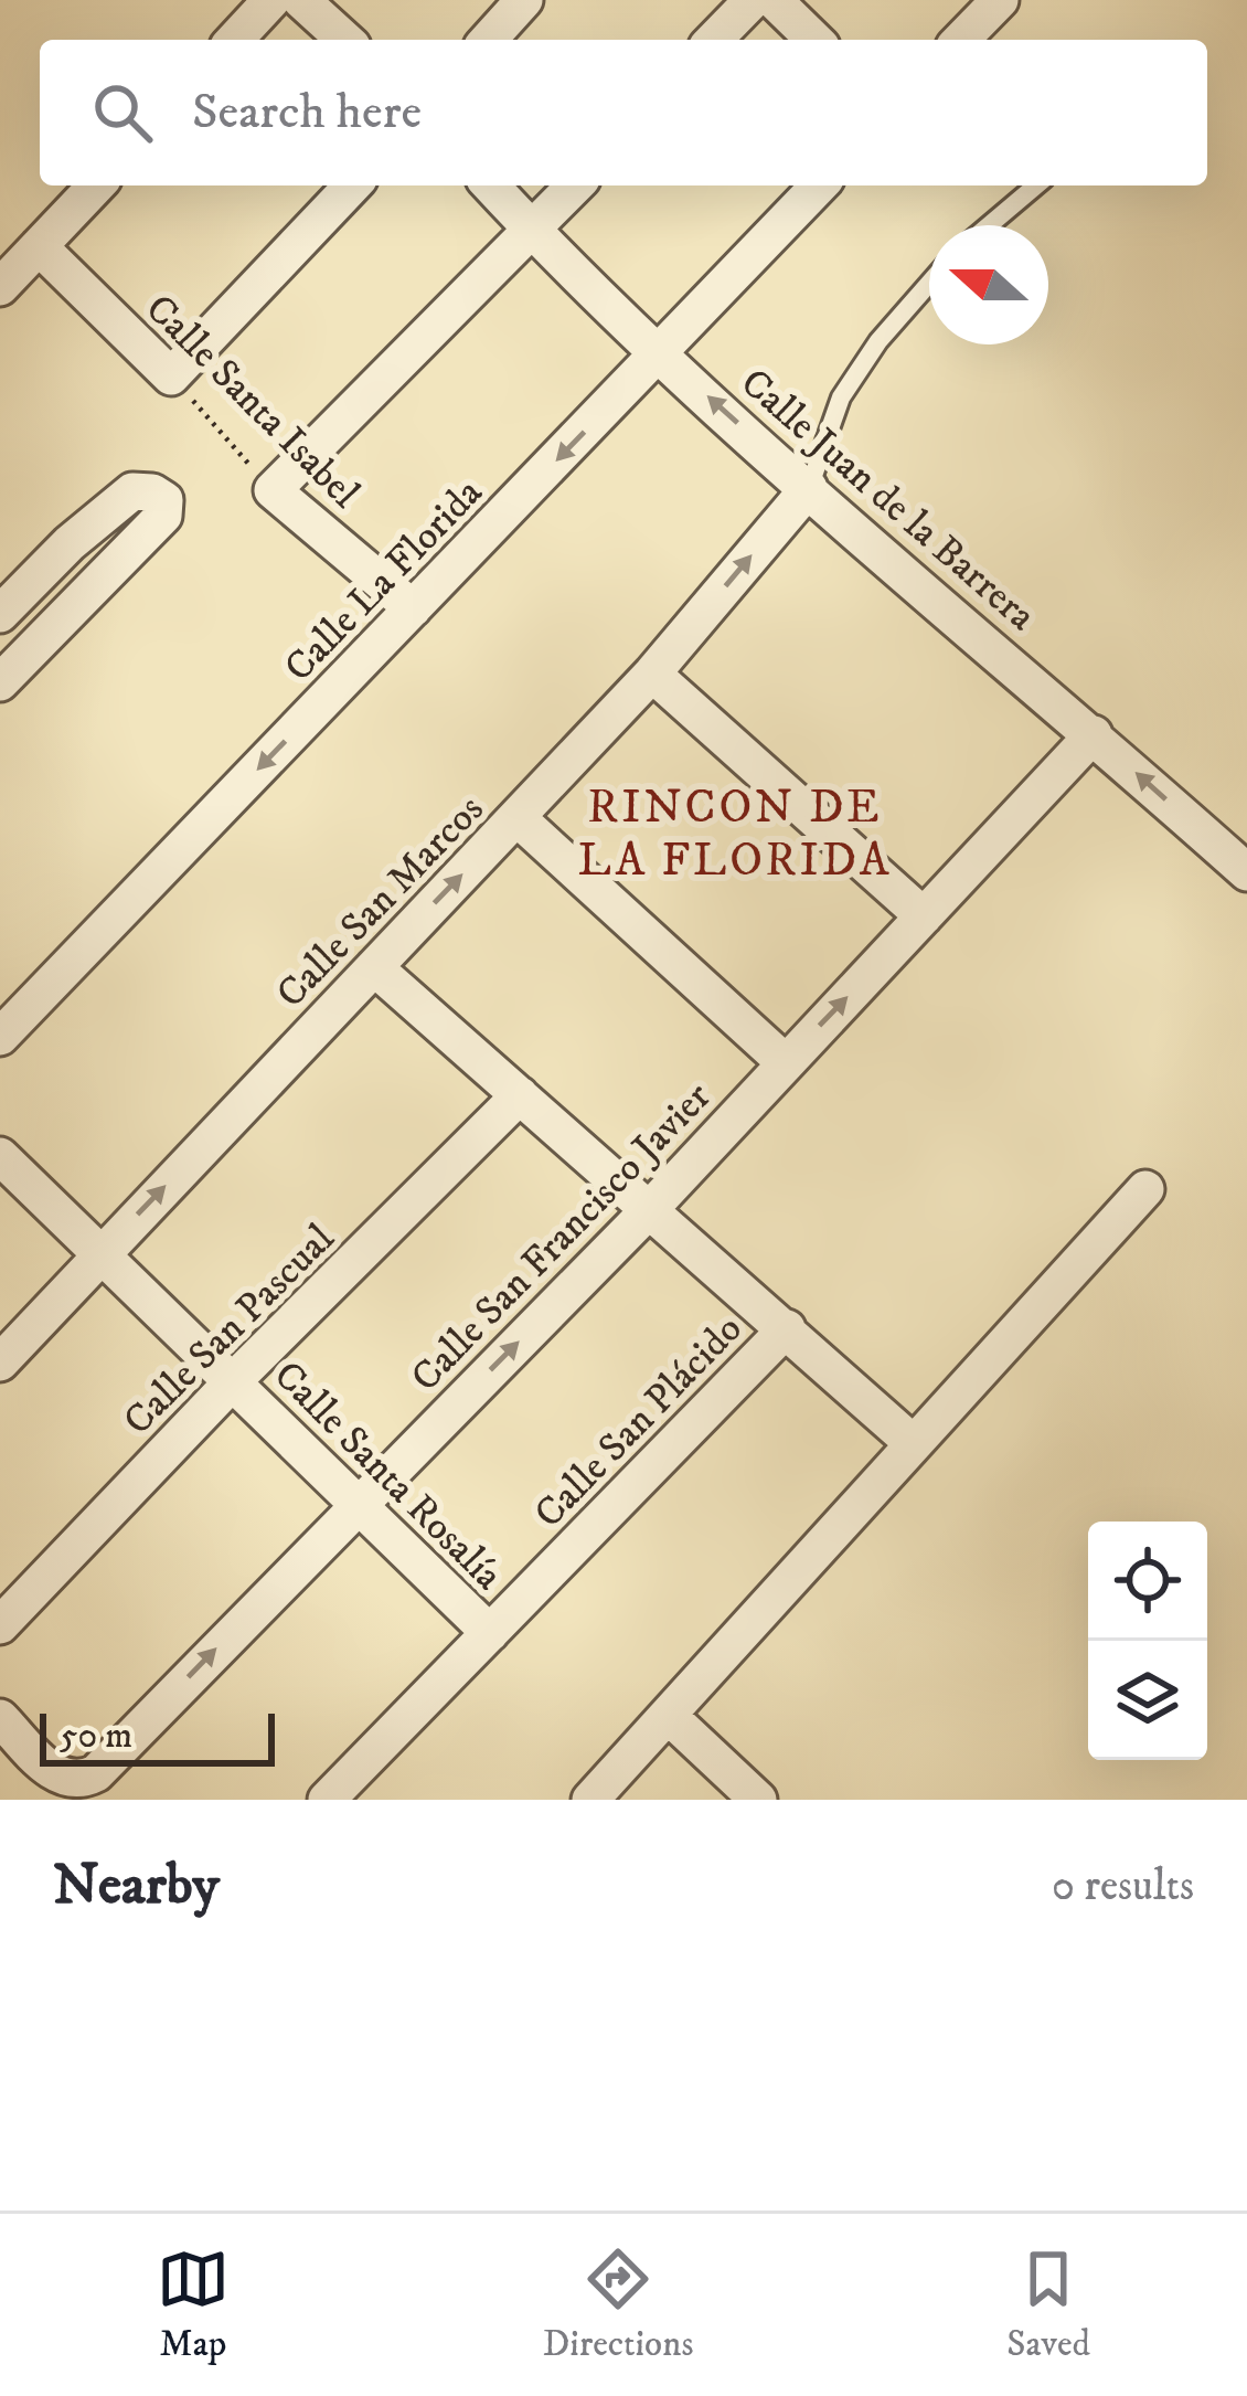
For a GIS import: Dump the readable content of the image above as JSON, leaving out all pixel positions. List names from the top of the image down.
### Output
{
  "streets": {
    "street": [
      "Calle Santa Isabel",
      "Calle Juan de la Barrera",
      "Calle La Florida",
      "Calle San Marcos",
      "Calle San Francisco Javier",
      "Calle San Pascual",
      "Calle San Plácido",
      "Calle Santa Rosalía"
    ]
  },
  "crossings": [
    ["Calle Santa Isabel", "Calle La Florida"],
    ["Calle Juan de la Barrera", "Calle La Florida"],
    ["Calle Juan de la Barrera", "Calle San Marcos"],
    ["Calle Juan de la Barrera", "Calle San Francisco Javier"],
    ["Calle San Marcos", "Calle Santa Rosalía"],
    ["Calle San Francisco Javier", "Calle Santa Rosalía"],
    ["Calle San Pascual", "Calle Santa Rosalía"],
    ["Calle San Plácido", "Calle Santa Rosalía"]
  ],
  "one_way": ["Calle Juan de la Barrera", "Calle San Marcos", "Calle San Francisco Javier"],
  "districts": ["RINCON DE LA FLORIDA"],
  "scale_bar": "50 m",
  "north": "left",
  "page": {
    "search": "Search here",
    "scale": "50 m",
    "heading": ["Nearby", "0 results"],
    "nav": ["Map", "Directions", "Saved"]
  }
}
